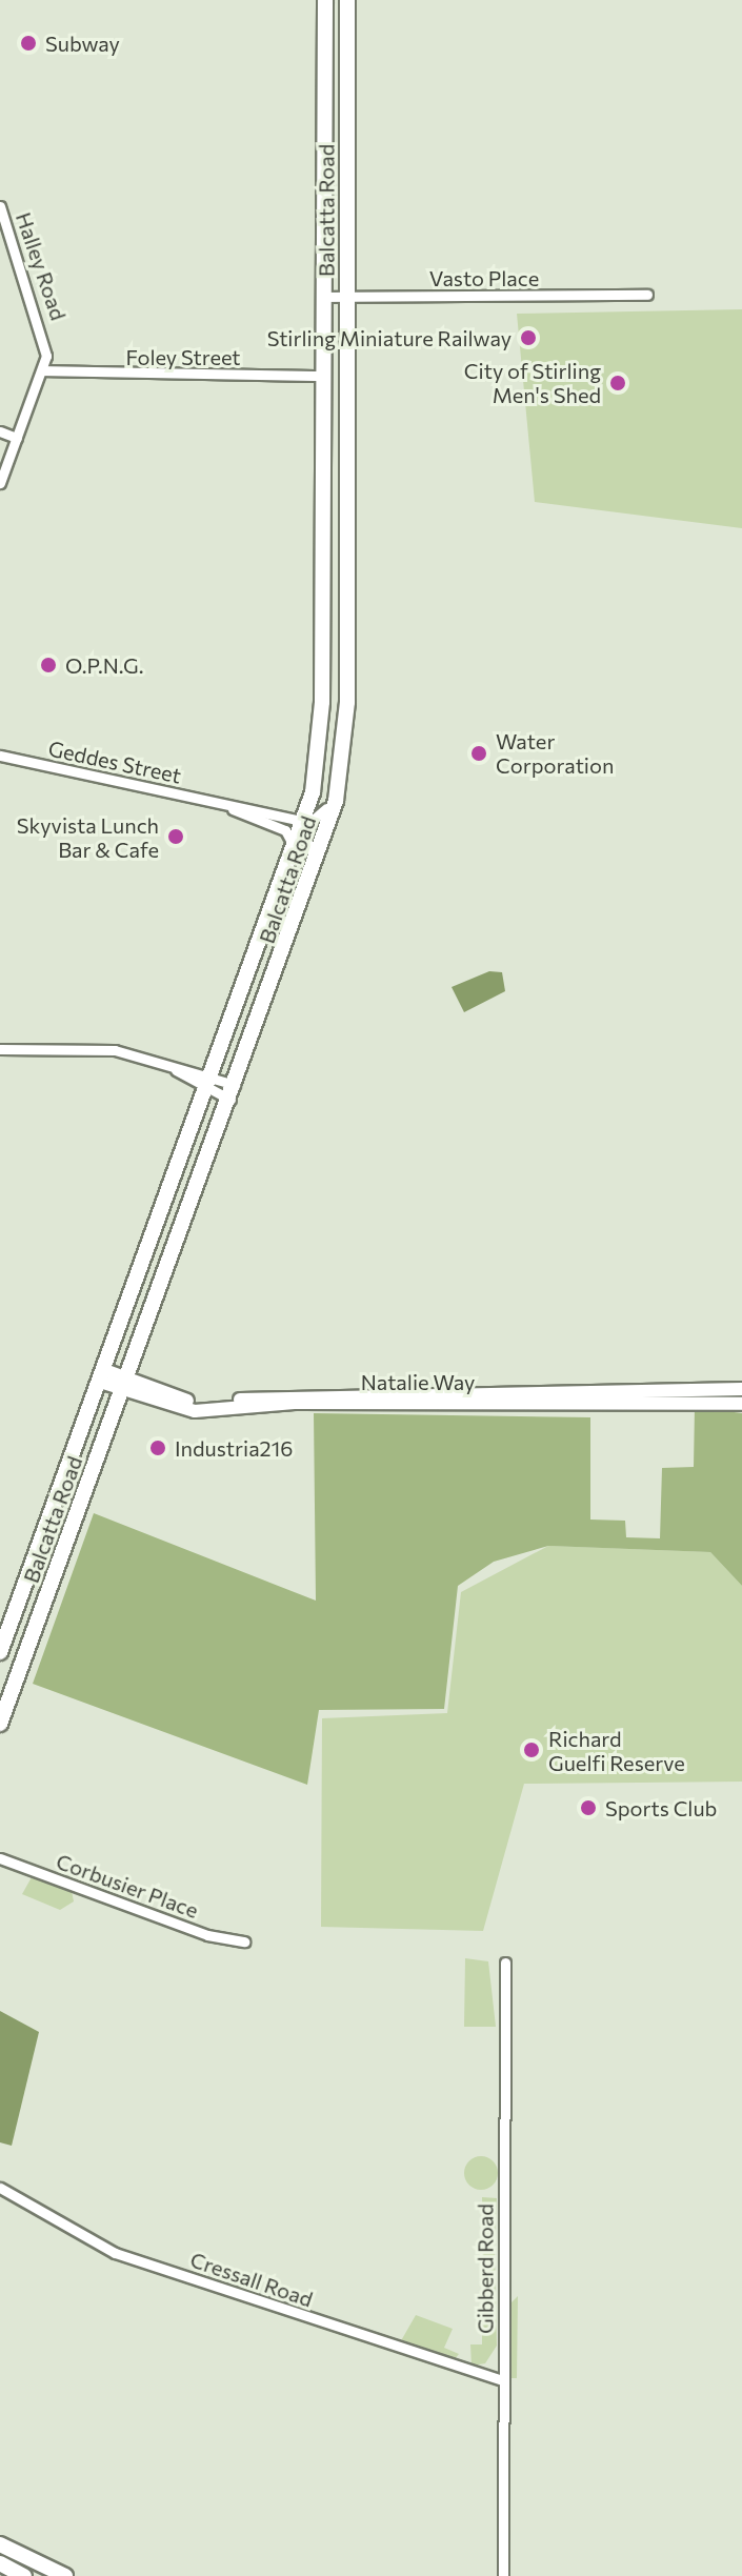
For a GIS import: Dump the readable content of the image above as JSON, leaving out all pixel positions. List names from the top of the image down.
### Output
{
  "streets": {
    "main road": ["Balcatta Road"],
    "street": [
      "Halley Road",
      "Vasto Place",
      "Foley Street",
      "Geddes Street",
      "Natalie Way",
      "Corbusier Place",
      "Gibberd Road",
      "Cressall Road"
    ]
  },
  "crossings": [
    ["Balcatta Road", "Vasto Place"],
    ["Balcatta Road", "Foley Street"],
    ["Balcatta Road", "Geddes Street"],
    ["Balcatta Road", "Natalie Way"],
    ["Halley Road", "Foley Street"],
    ["Gibberd Road", "Cressall Road"]
  ],
  "places": [
    "Subway",
    "Stirling Miniature Railway",
    "City of Stirling Men's Shed",
    "O.P.N.G.",
    "Water Corporation",
    "Skyvista Lunch Bar & Cafe",
    "Industria216",
    "Richard Guelfi Reserve",
    "Sports Club"
  ]
}
